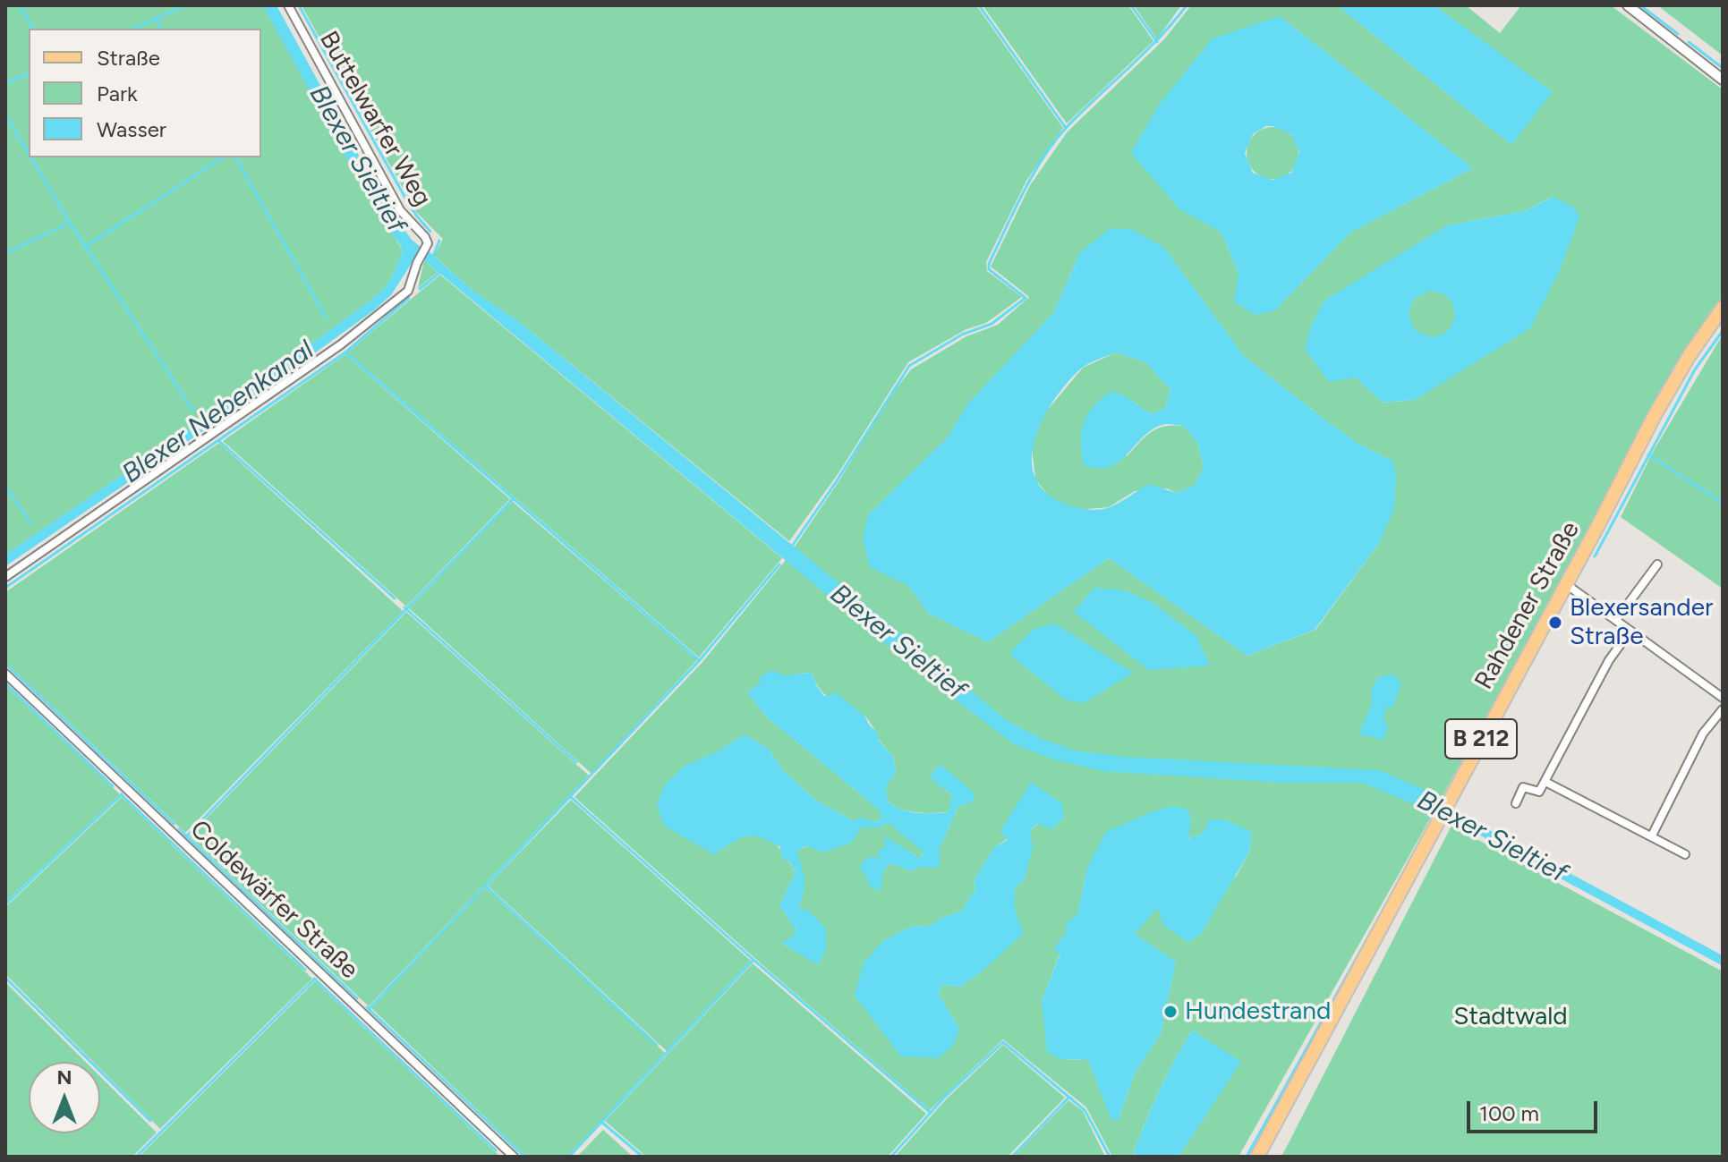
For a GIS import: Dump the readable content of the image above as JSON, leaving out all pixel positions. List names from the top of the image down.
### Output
{
  "streets": {
    "main road": ["Rahdener Straße", "B 212"],
    "street": ["Buttelwarfer Weg", "Coldewärfer Straße"]
  },
  "water": ["Blexer Sieltief", "Blexer Nebenkanal"],
  "parks": ["Stadtwald"],
  "places": ["Blexersander Straße", "Hundestrand"],
  "legend": ["Straße", "Park", "Wasser"],
  "scale_bar": "100 m",
  "north": "top"
}
